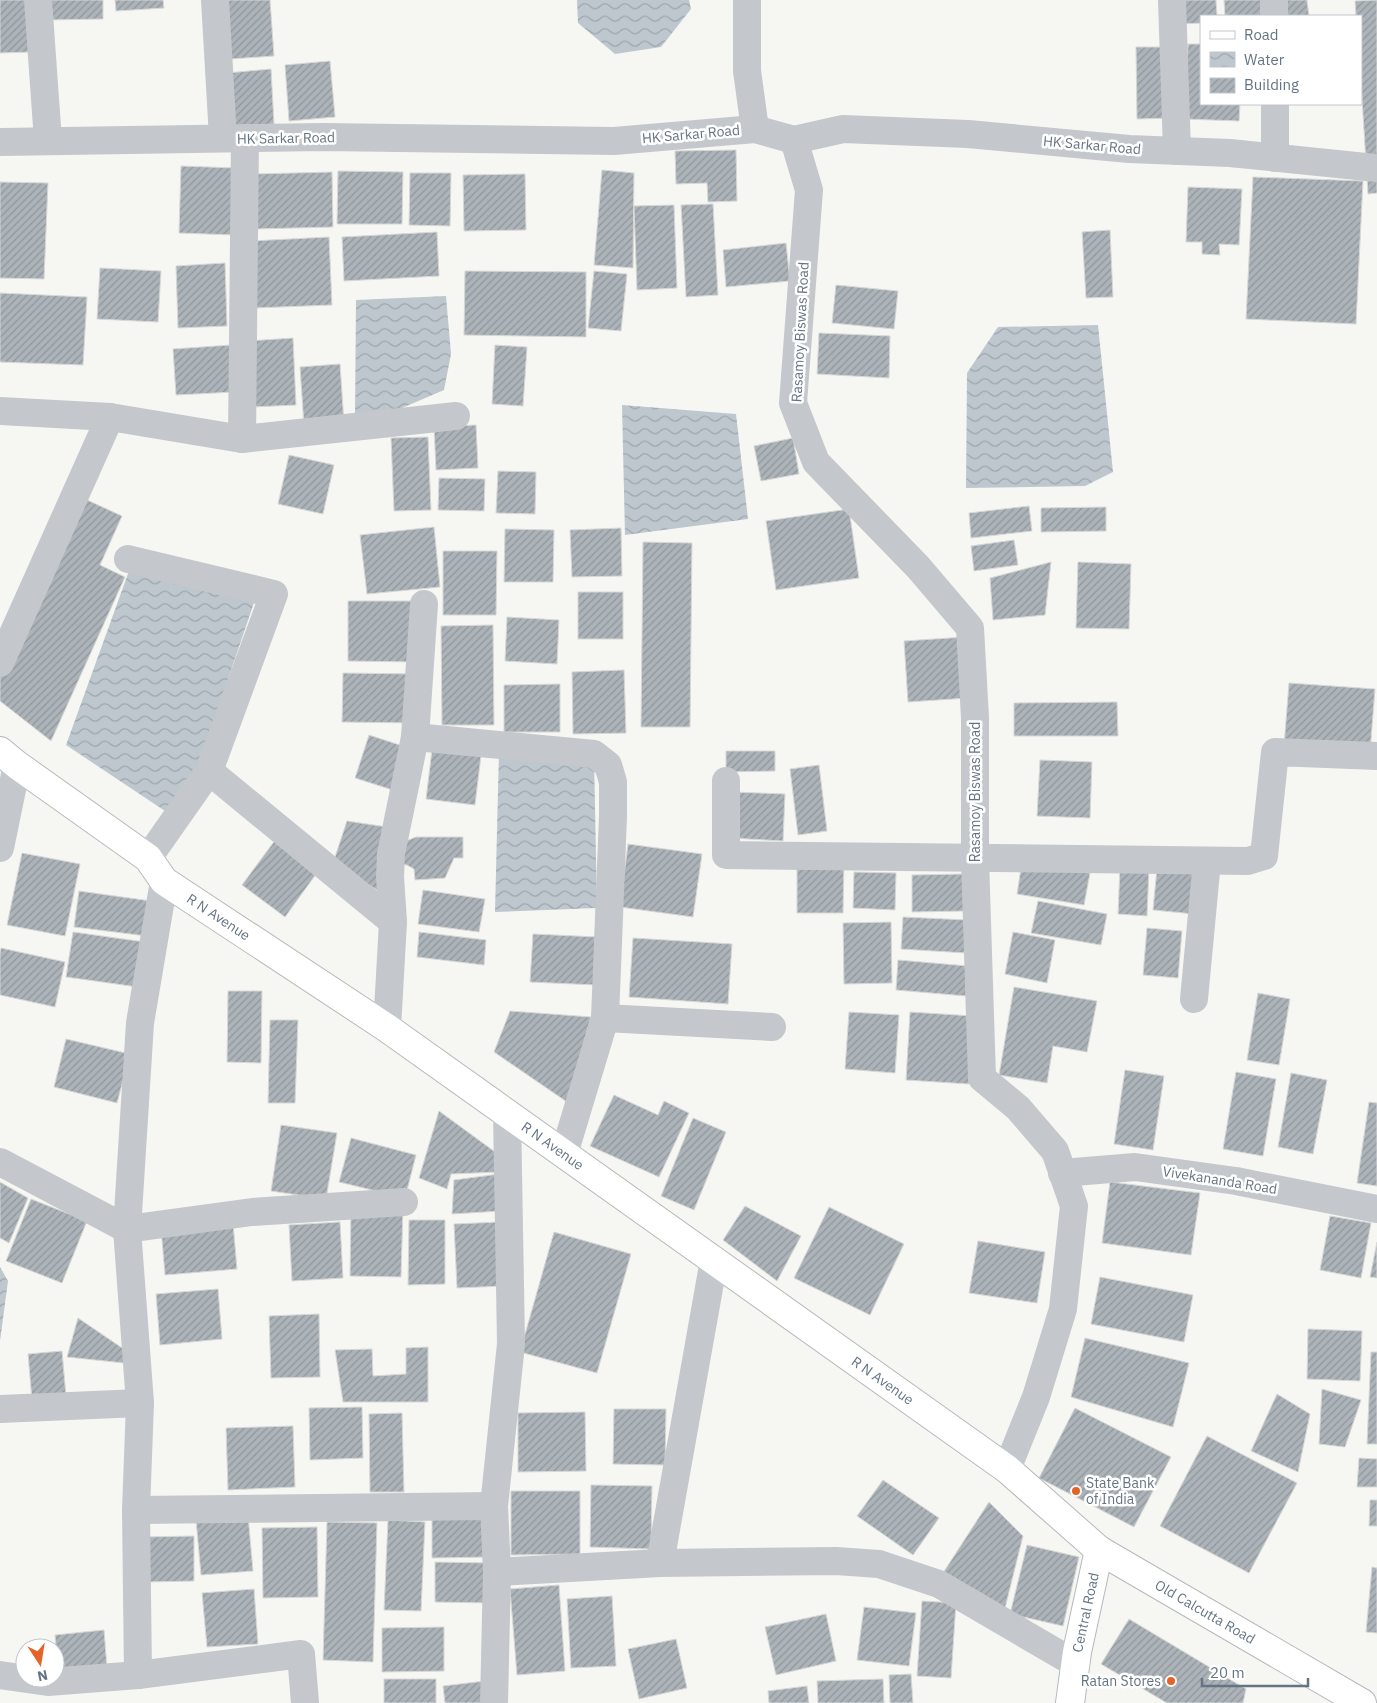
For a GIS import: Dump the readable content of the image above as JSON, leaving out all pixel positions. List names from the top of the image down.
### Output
{
  "streets": {
    "main road": ["R N Avenue", "Old Calcutta Road", "Central Road"],
    "street": ["HK Sarkar Road", "Rasamoy Biswas Road", "Vivekananda Road"]
  },
  "crossings": [
    ["HK Sarkar Road", "Rasamoy Biswas Road"],
    ["Rasamoy Biswas Road", "R N Avenue"],
    ["Rasamoy Biswas Road", "Vivekananda Road"],
    ["R N Avenue", "Old Calcutta Road"],
    ["R N Avenue", "Central Road"],
    ["Old Calcutta Road", "Central Road"]
  ],
  "places": ["State Bank of India", "Ratan Stores"],
  "legend": ["Road", "Water", "Building"],
  "scale_bar": "20 m",
  "north": "bottom"
}
